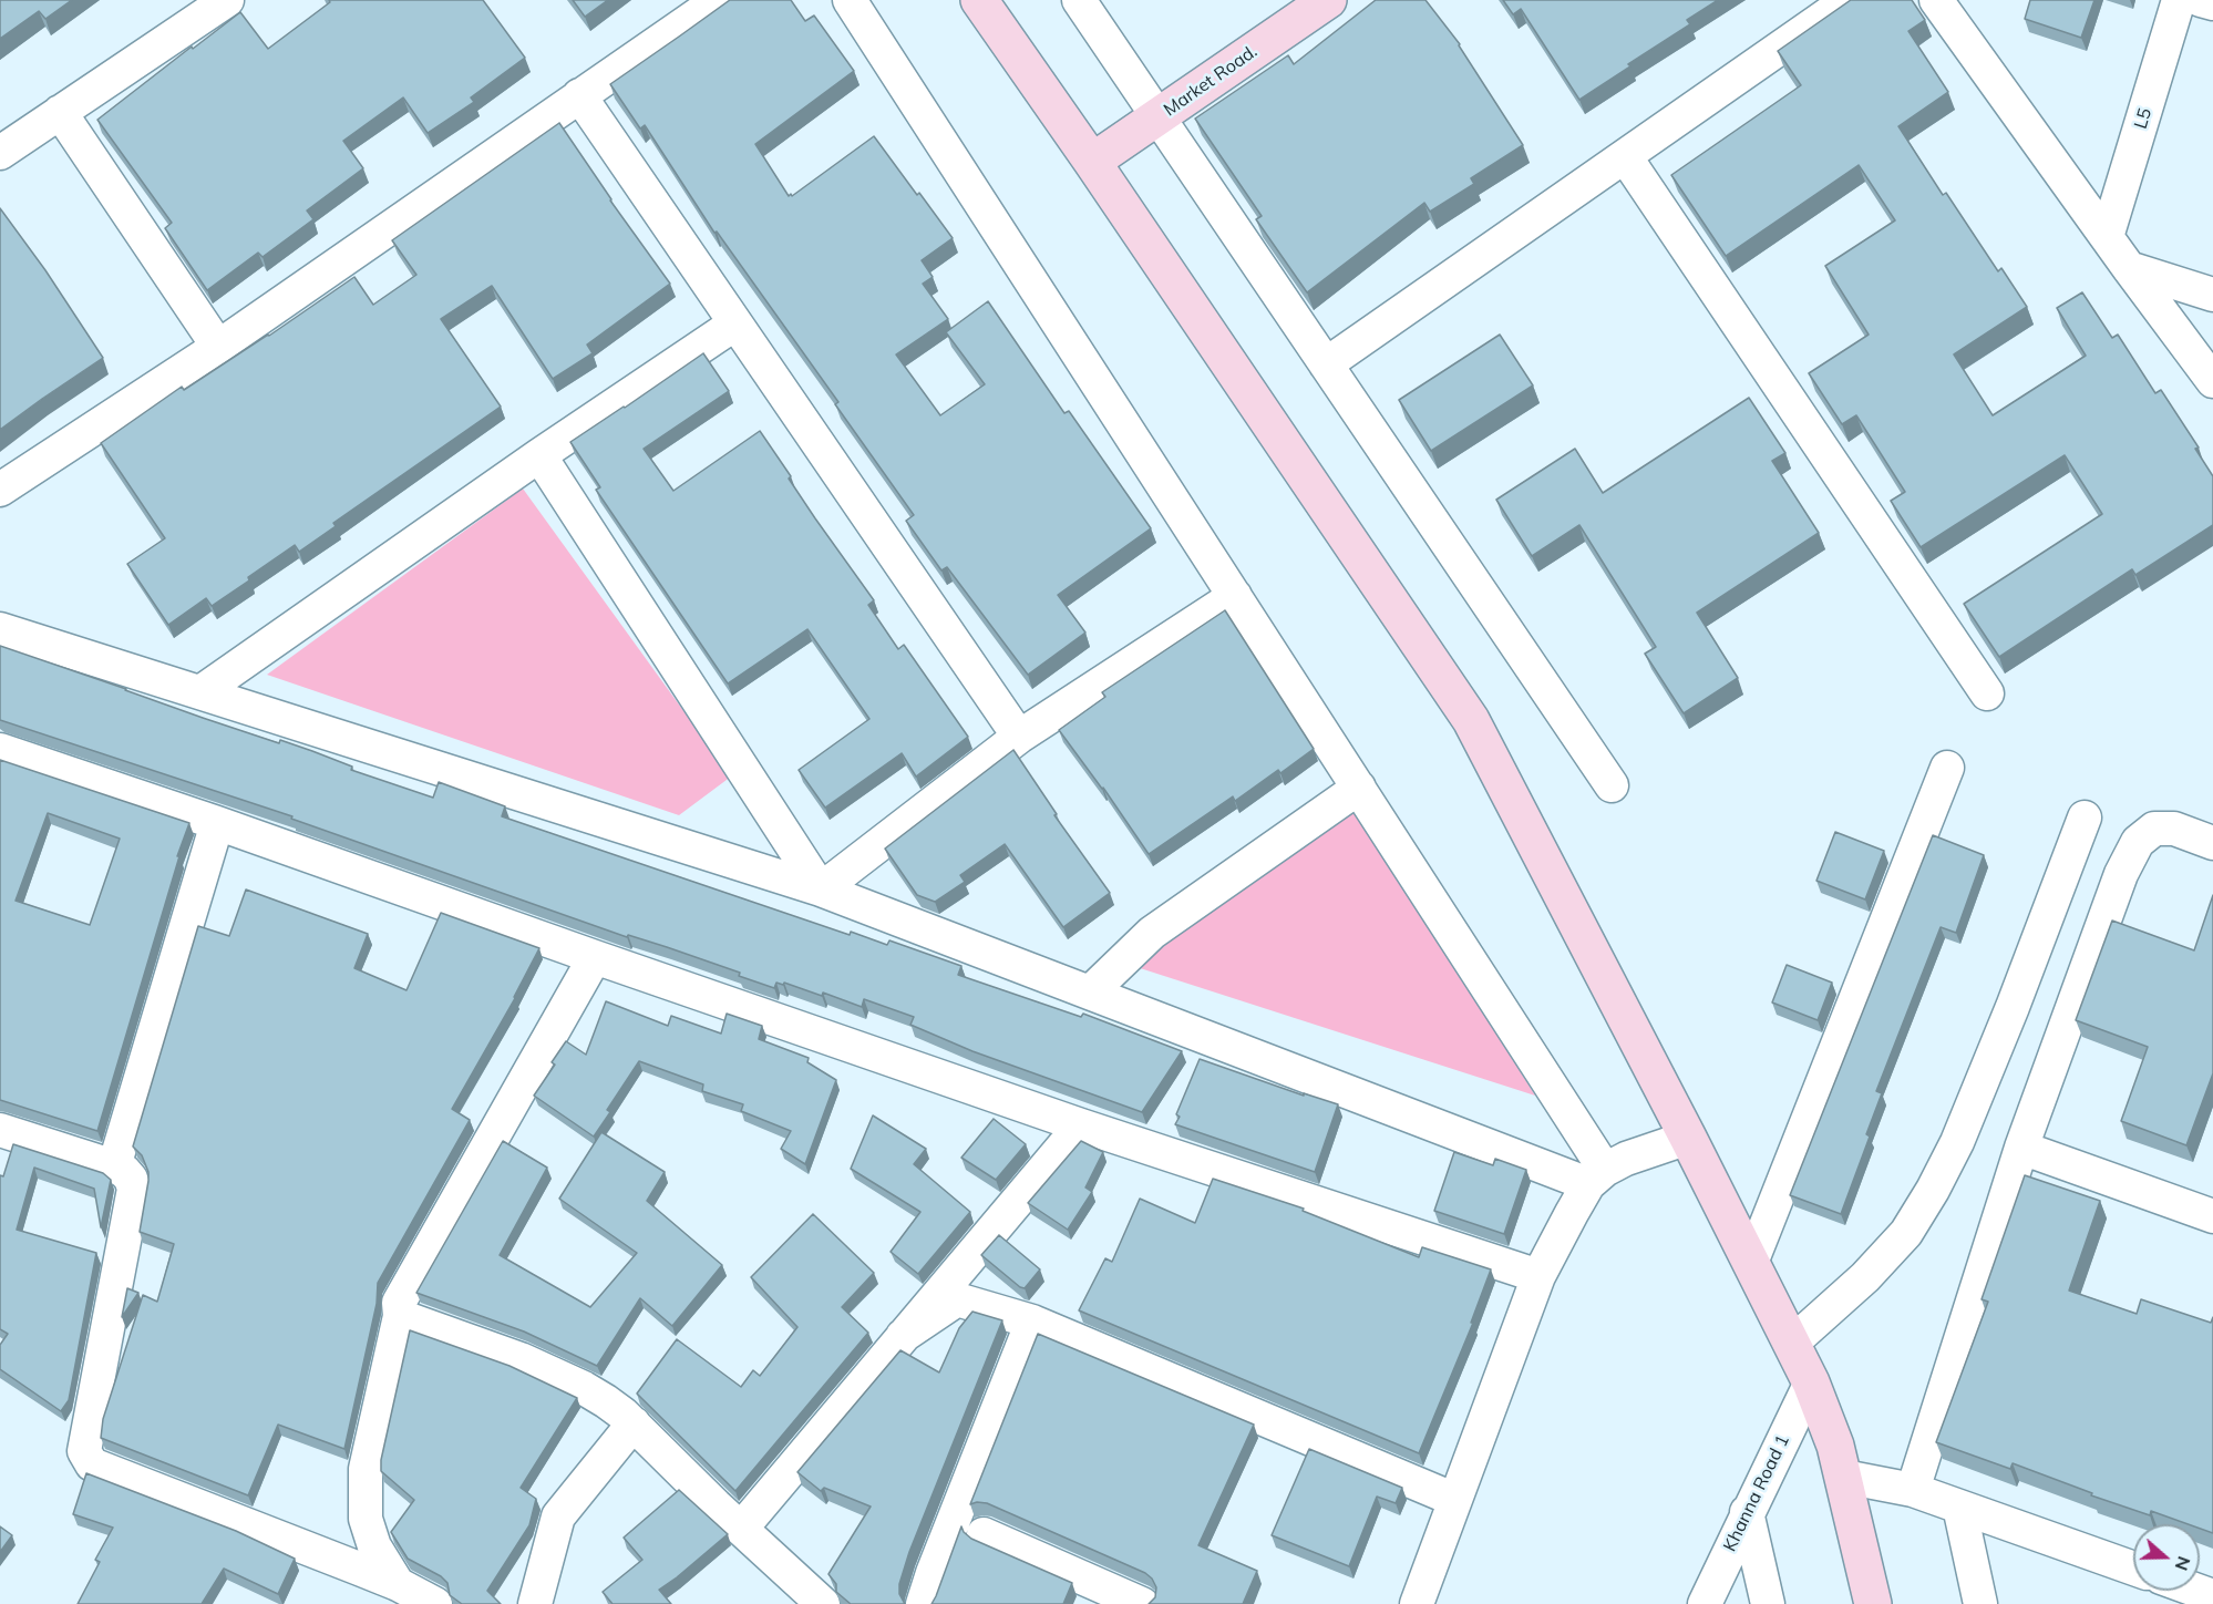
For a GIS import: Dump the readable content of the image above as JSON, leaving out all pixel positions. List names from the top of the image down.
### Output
{
  "streets": {
    "street": ["Market Road.", "L5", "Khanna Road 1"]
  },
  "north": "right"
}
